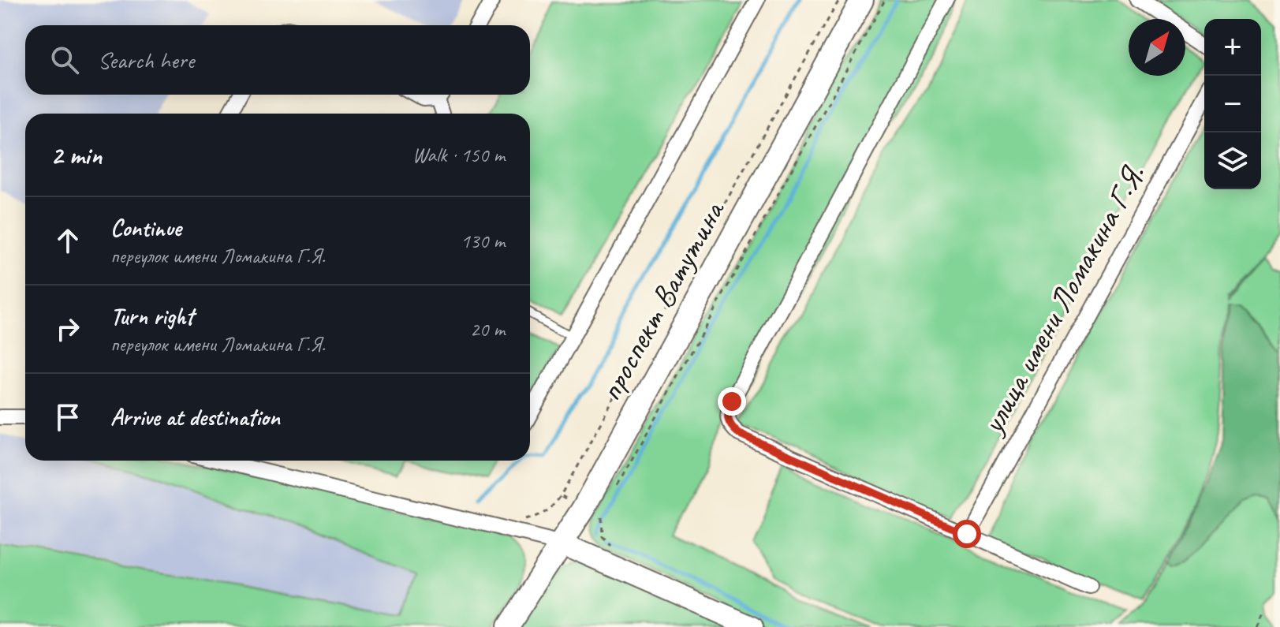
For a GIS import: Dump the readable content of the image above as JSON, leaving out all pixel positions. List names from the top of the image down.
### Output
{
  "streets": {
    "main road": ["проспект Ватутина"],
    "street": ["улица имени Ломакина Г.Я."]
  },
  "north": "top right",
  "page": {
    "map_buttons": ["+", "−"],
    "search": "Search here",
    "heading": ["2 min", "Walk · 150 m"],
    "list": [
      ["Continue", "переулок имени Ломакина Г.Я.", "130 m"],
      ["Turn right", "переулок имени Ломакина Г.Я.", "20 m"],
      "Arrive at destination"
    ]
  }
}
